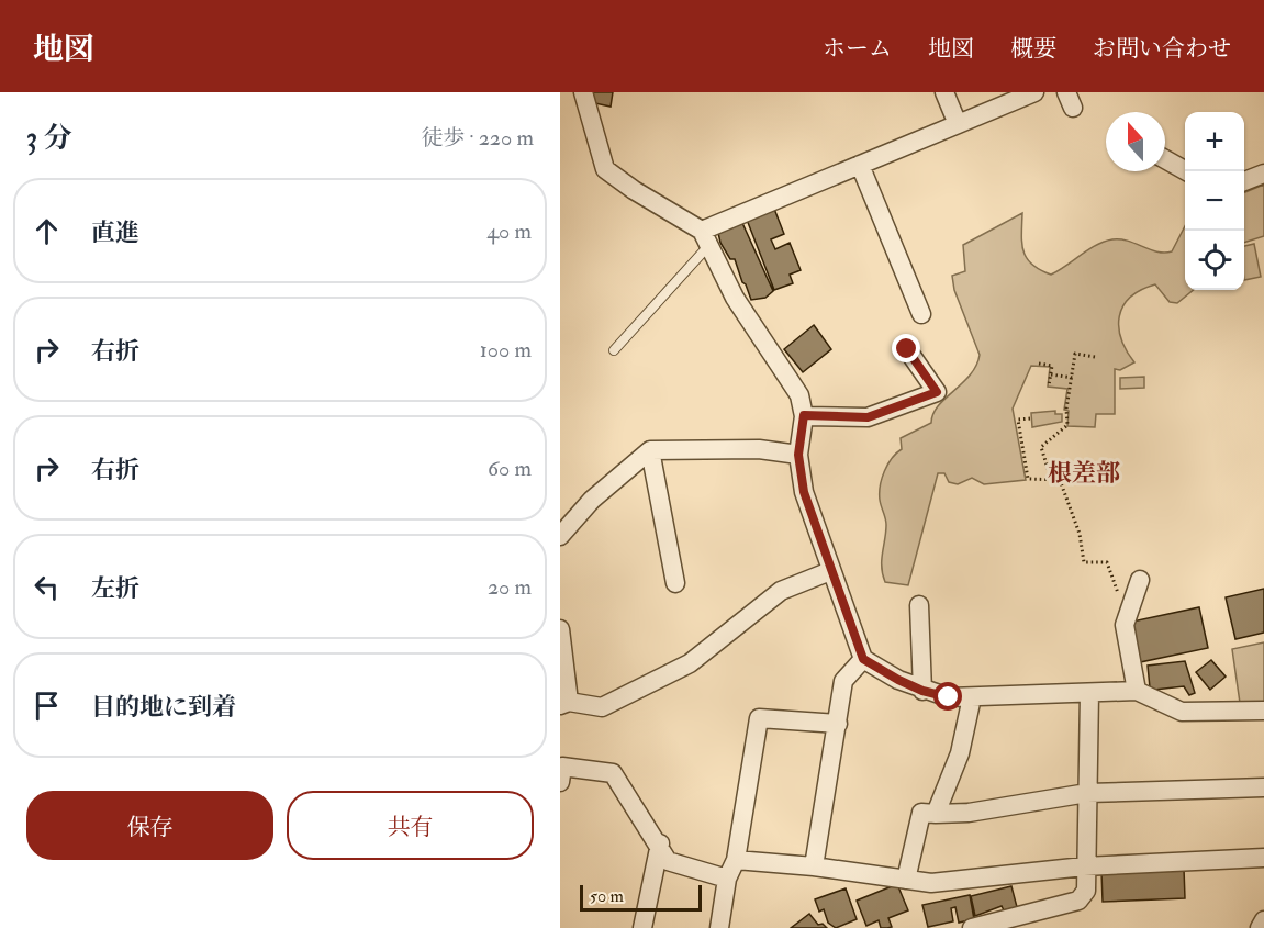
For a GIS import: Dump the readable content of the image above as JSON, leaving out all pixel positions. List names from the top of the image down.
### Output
{
  "districts": ["根差部"],
  "scale_bar": "50 m",
  "north": "top",
  "page": {
    "header": "地図",
    "nav": [
      "ホーム",
      "地図",
      "概要",
      "お問い合わせ"
    ],
    "heading": ["3 分", "徒歩 · 220 m"],
    "map_buttons": ["+", "−"],
    "list": [
      ["直進", "40 m"],
      ["右折", "100 m"],
      ["右折", "60 m"],
      ["左折", "20 m"],
      "目的地に到着"
    ],
    "buttons": ["保存", "共有"],
    "scale": "50 m"
  }
}
